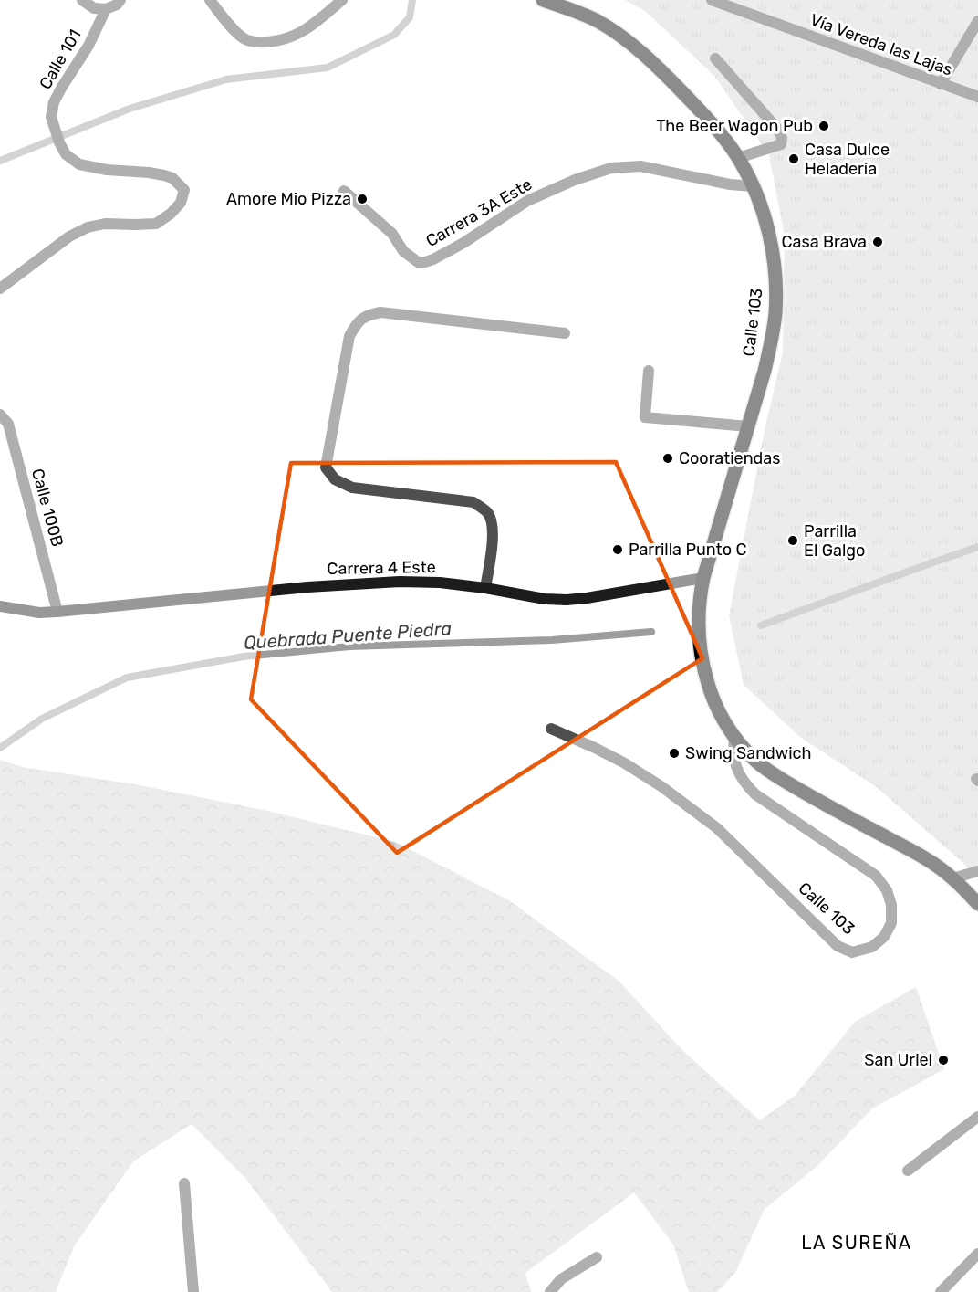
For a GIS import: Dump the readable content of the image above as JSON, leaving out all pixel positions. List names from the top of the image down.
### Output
{
  "streets": {
    "main road": ["Calle 103"],
    "street": [
      "Vía Vereda las Lajas",
      "Calle 101",
      "Carrera 3A Este",
      "Calle 100B",
      "Carrera 4 Este"
    ]
  },
  "crossings": [
    ["Carrera 3A Este", "Calle 103"],
    ["Calle 103", "Carrera 4 Este"],
    ["Calle 100B", "Carrera 4 Este"]
  ],
  "districts": ["LA SUREÑA"],
  "water": ["Quebrada Puente Piedra"],
  "places": [
    "The Beer Wagon Pub",
    "Casa Dulce Heladería",
    "Amore Mio Pizza",
    "Casa Brava",
    "Cooratiendas",
    "Parrilla El Galgo",
    "Parrilla Punto C",
    "Swing Sandwich",
    "San Uriel"
  ]
}
